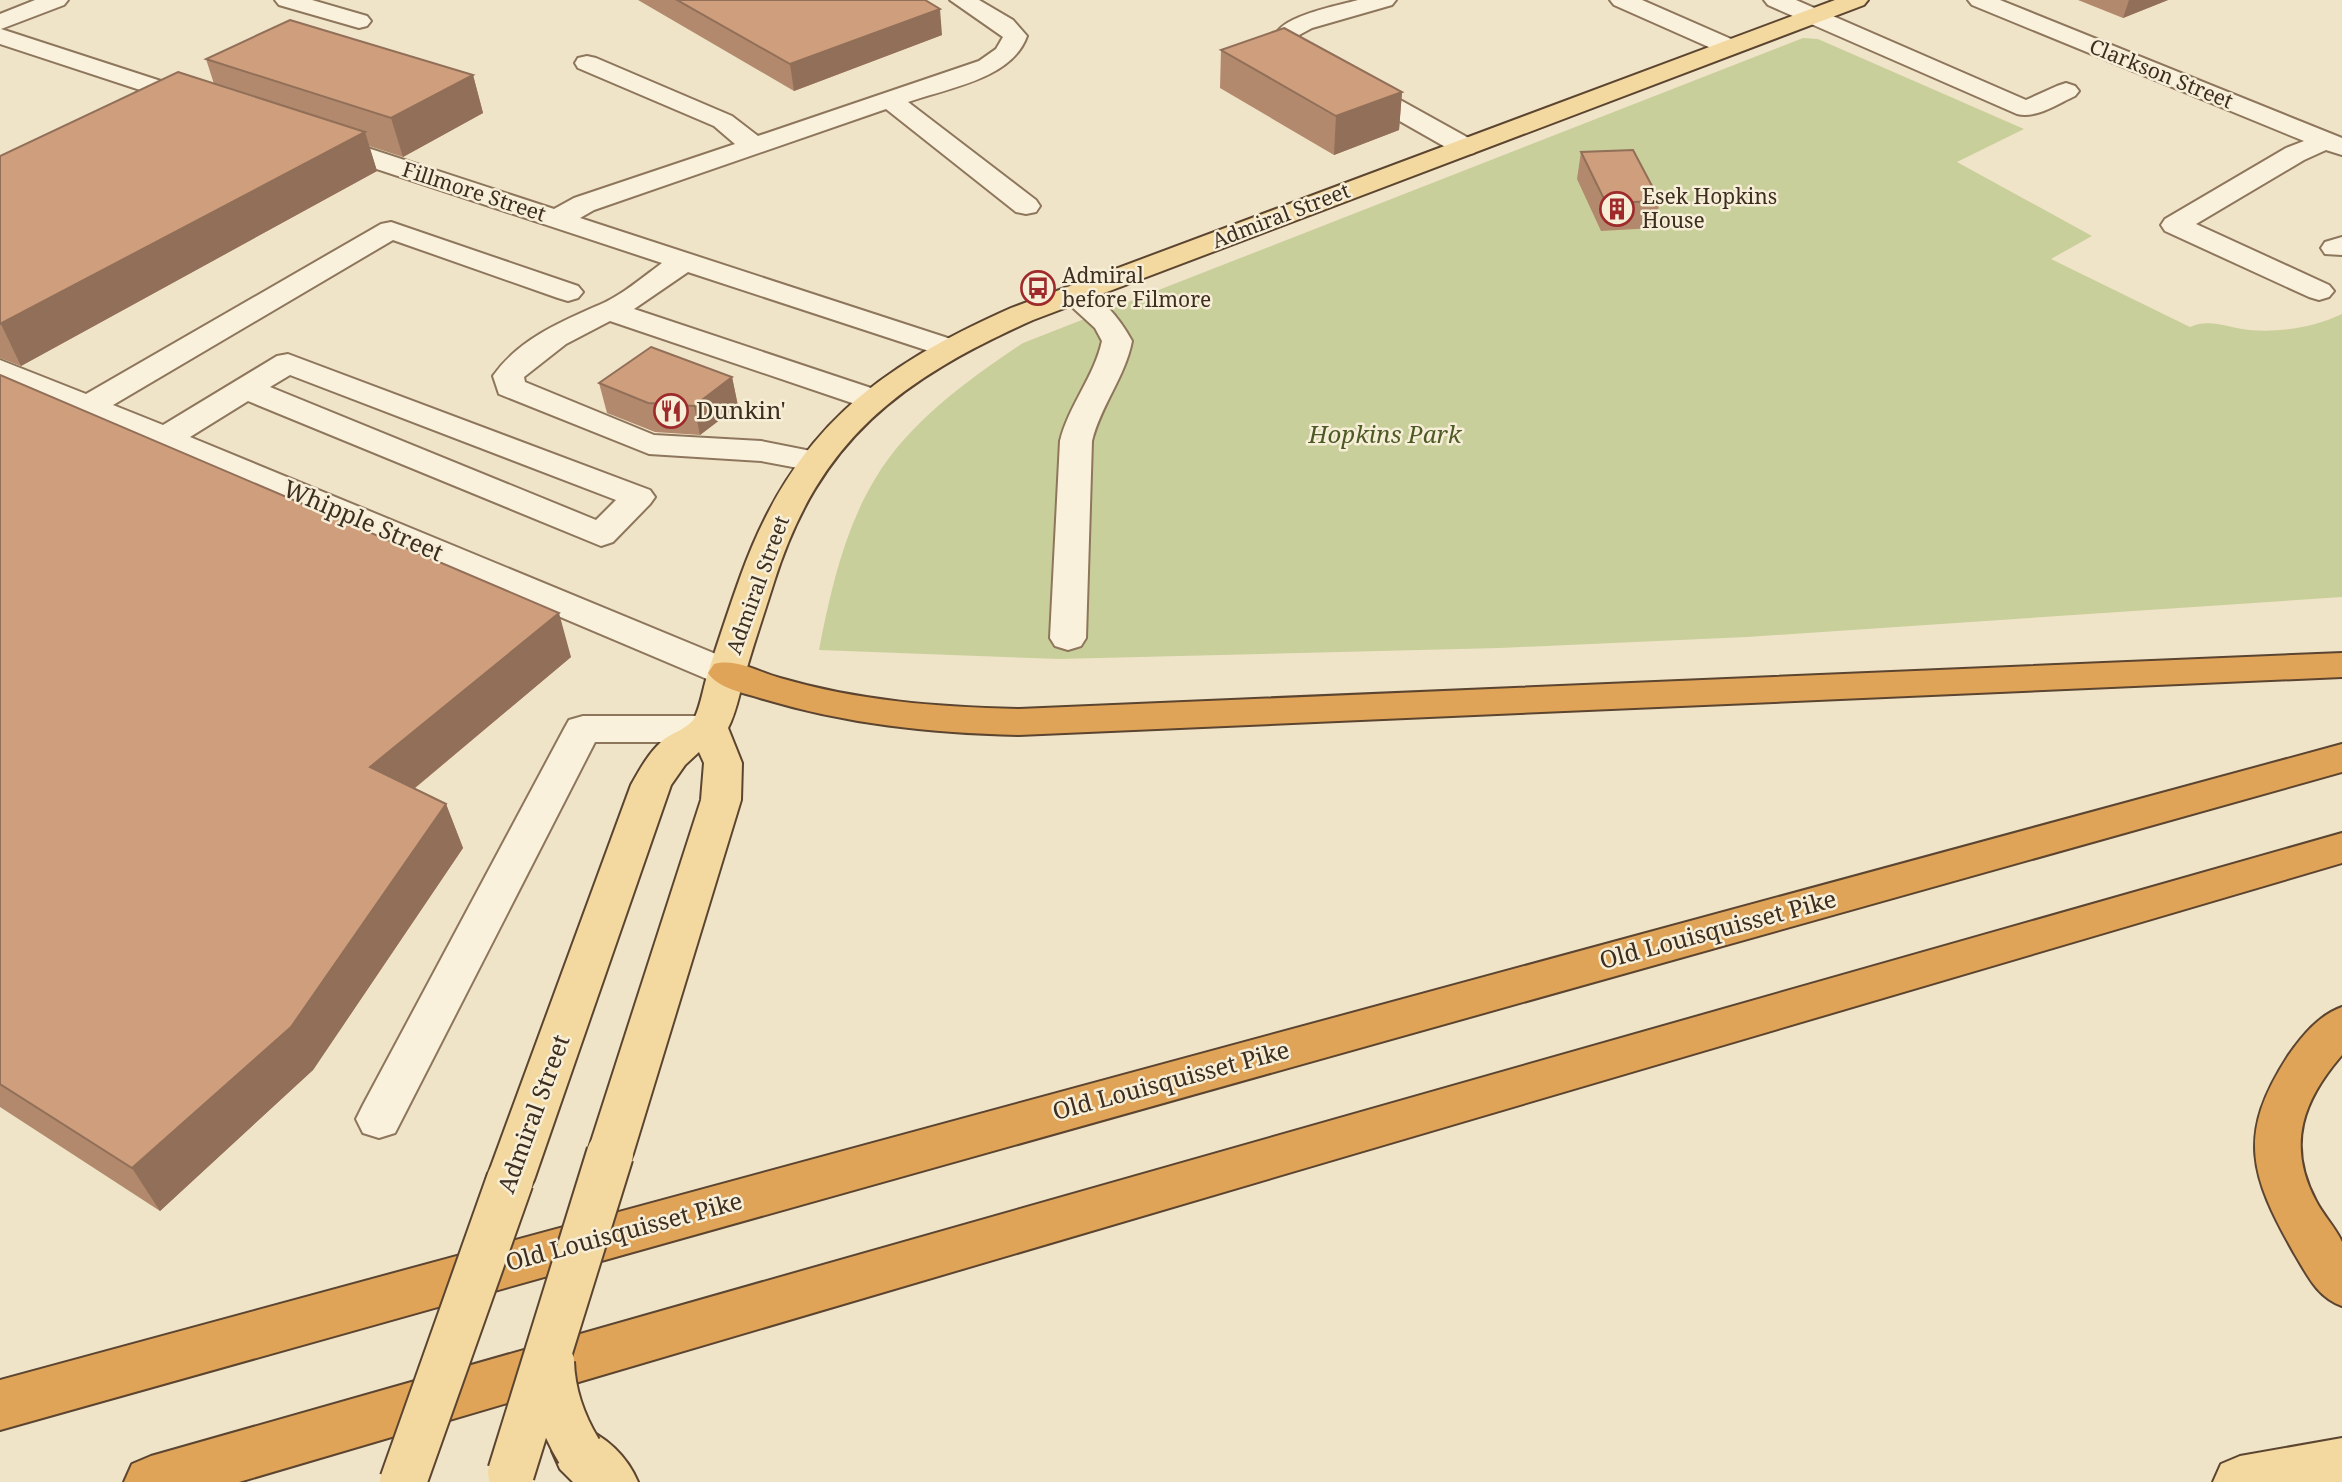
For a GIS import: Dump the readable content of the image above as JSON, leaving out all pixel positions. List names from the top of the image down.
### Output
{
  "streets": {
    "highway": ["Old Louisquisset Pike"],
    "main road": ["Admiral Street"],
    "street": ["Clarkson Street", "Fillmore Street", "Whipple Street"]
  },
  "crossings": [
    ["Fillmore Street", "Admiral Street"],
    ["Admiral Street", "Whipple Street"]
  ],
  "parks": ["Hopkins Park"],
  "places": {
    "building": ["Esek Hopkins House"],
    "bus stop": ["Admiral before Filmore"],
    "restaurant": ["Dunkin'"]
  }
}
